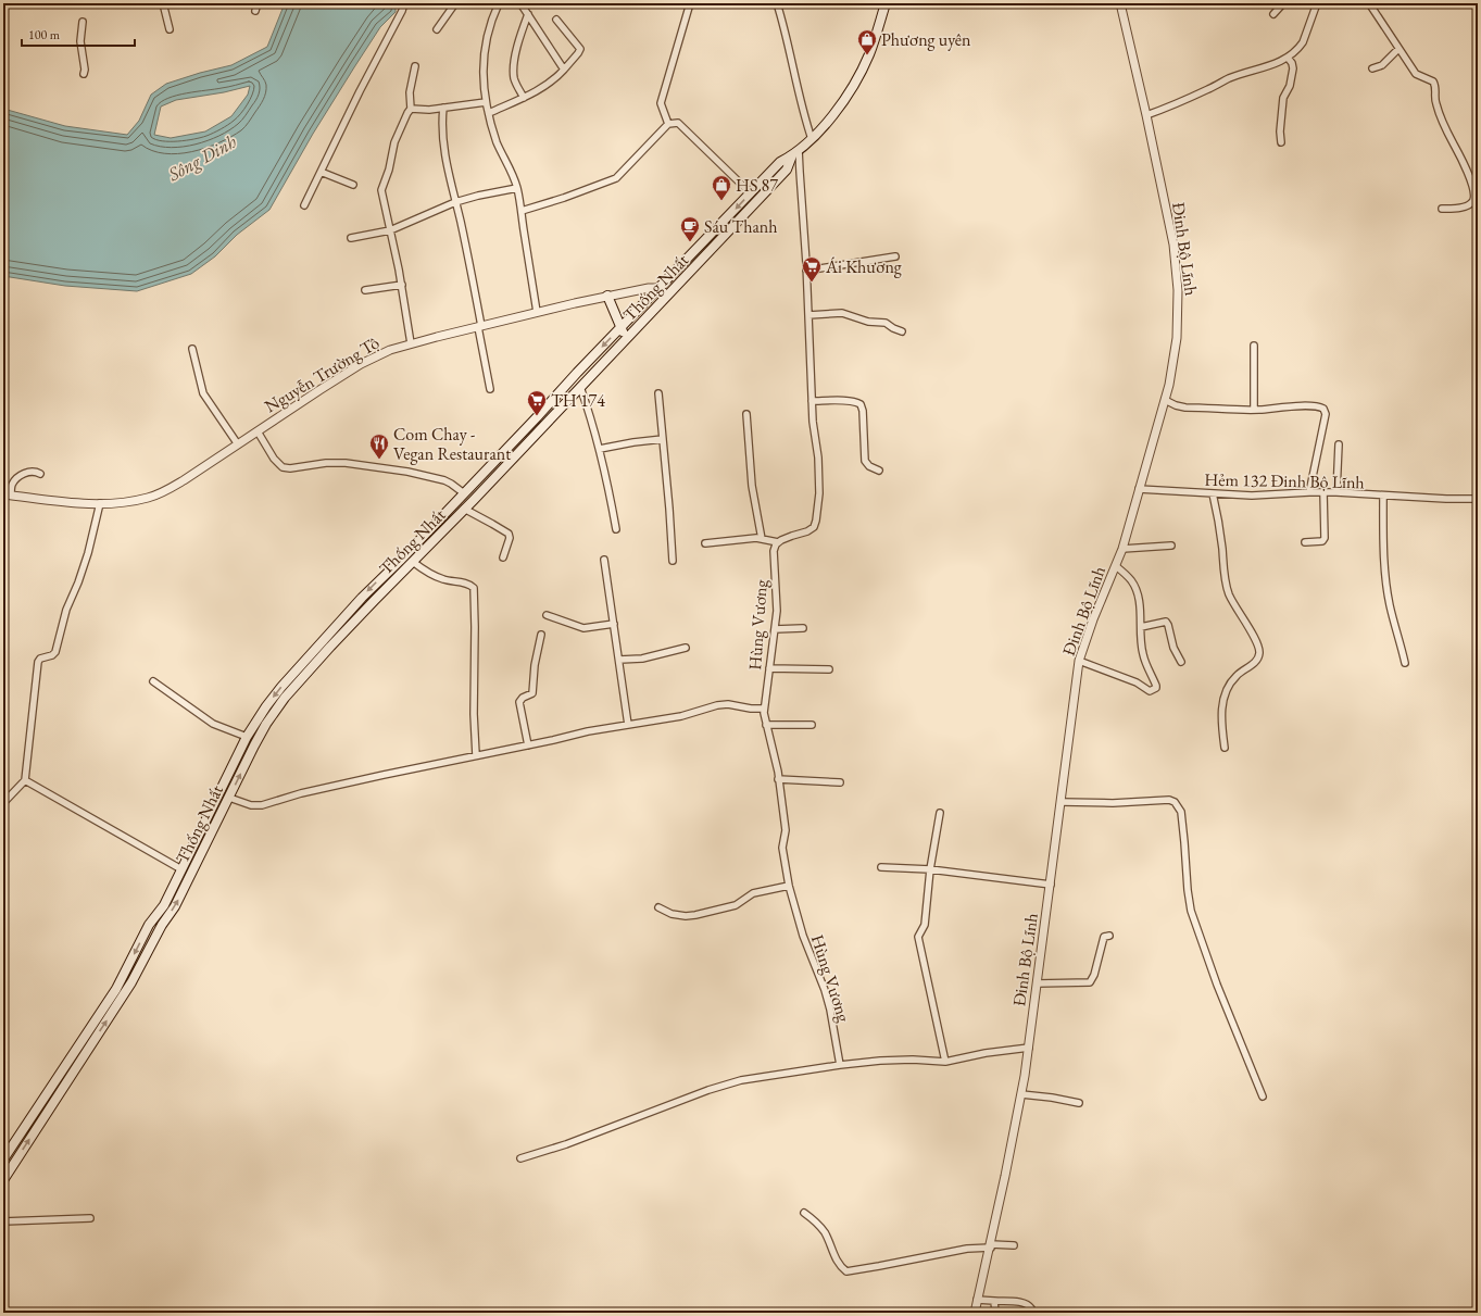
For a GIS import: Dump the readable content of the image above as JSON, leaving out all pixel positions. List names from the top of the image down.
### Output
{
  "streets": {
    "main road": ["Thống Nhất"],
    "street": [
      "Đinh Bộ Lĩnh",
      "Nguyễn Trường Tộ",
      "Hẻm 132 Đinh Bộ Lĩnh",
      "Hùng Vương"
    ]
  },
  "crossings": [
    ["Đinh Bộ Lĩnh", "Hẻm 132 Đinh Bộ Lĩnh"],
    ["Thống Nhất", "Nguyễn Trường Tộ"]
  ],
  "water": ["Sông Dinh"],
  "places": {
    "shop": ["Phương uyên", "HS 87"],
    "cafe": ["Sáu Thanh"],
    "supermarket": ["Ái Khương", "TH 174"],
    "restaurant": ["Com Chay - Vegan Restaurant"]
  },
  "scale_bar": "100 m"
}
